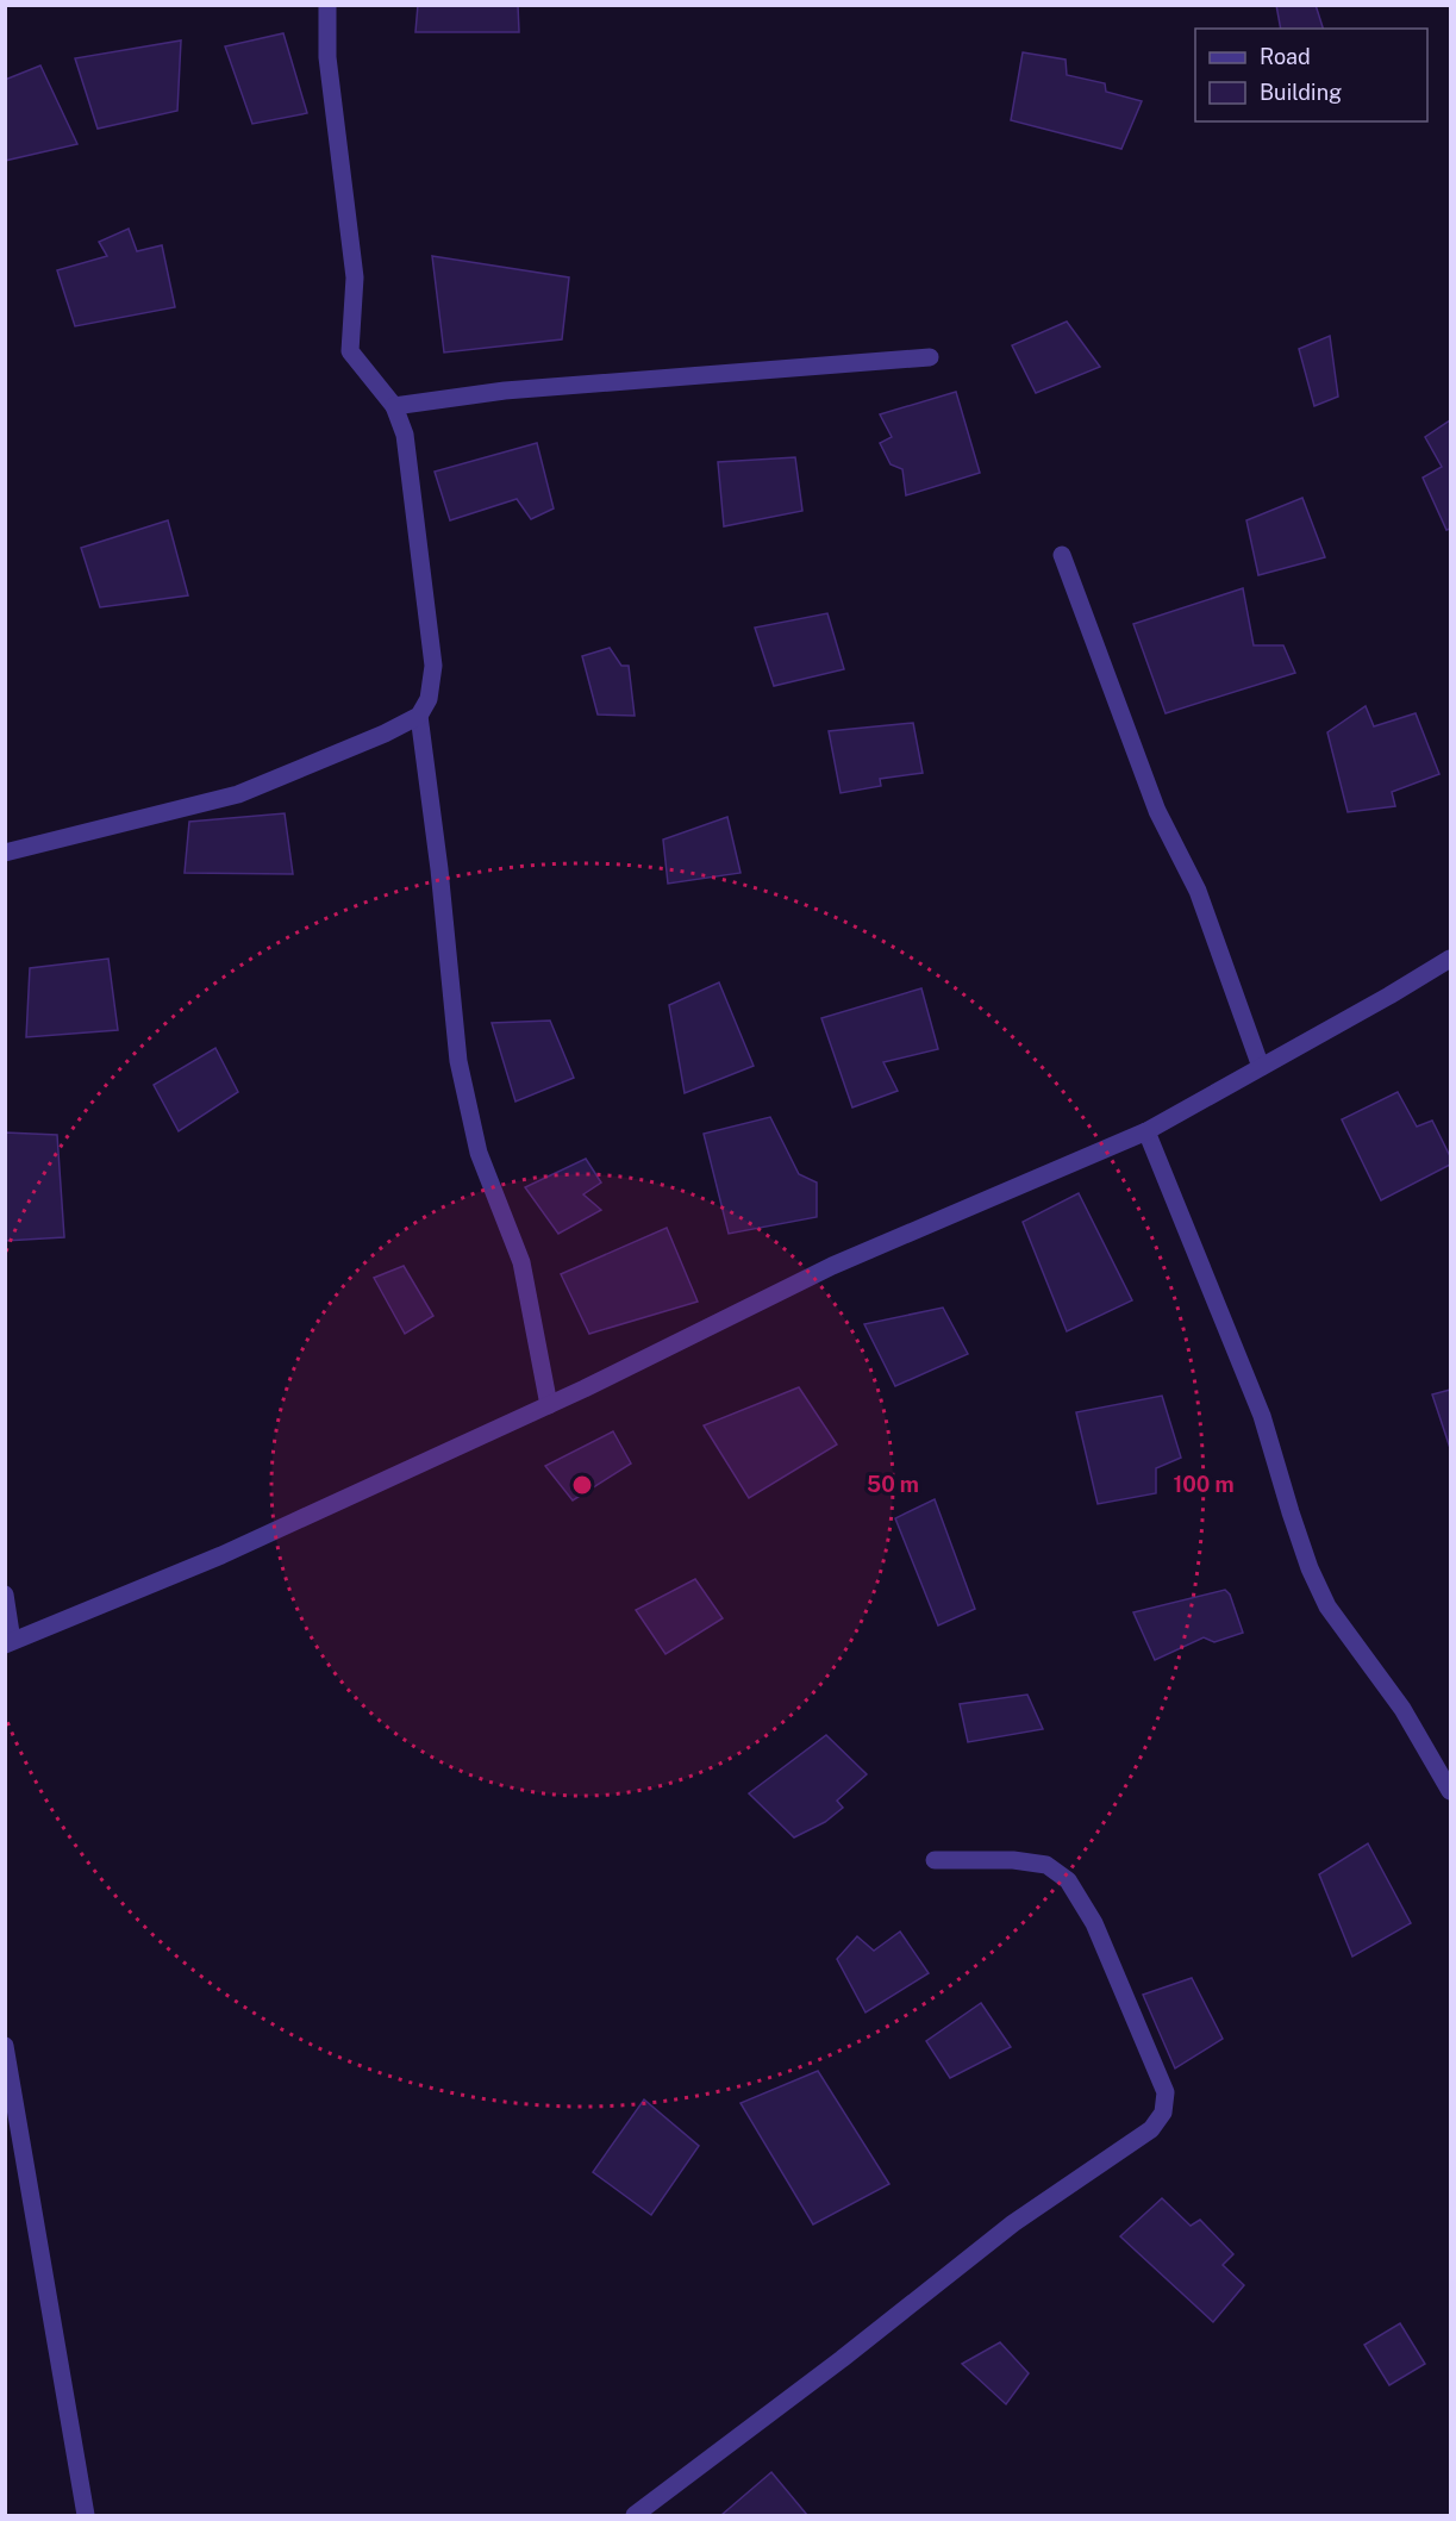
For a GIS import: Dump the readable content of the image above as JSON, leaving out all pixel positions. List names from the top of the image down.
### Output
{
  "legend": ["Road", "Building"],
  "rings": ["50 m", "100 m"]
}
